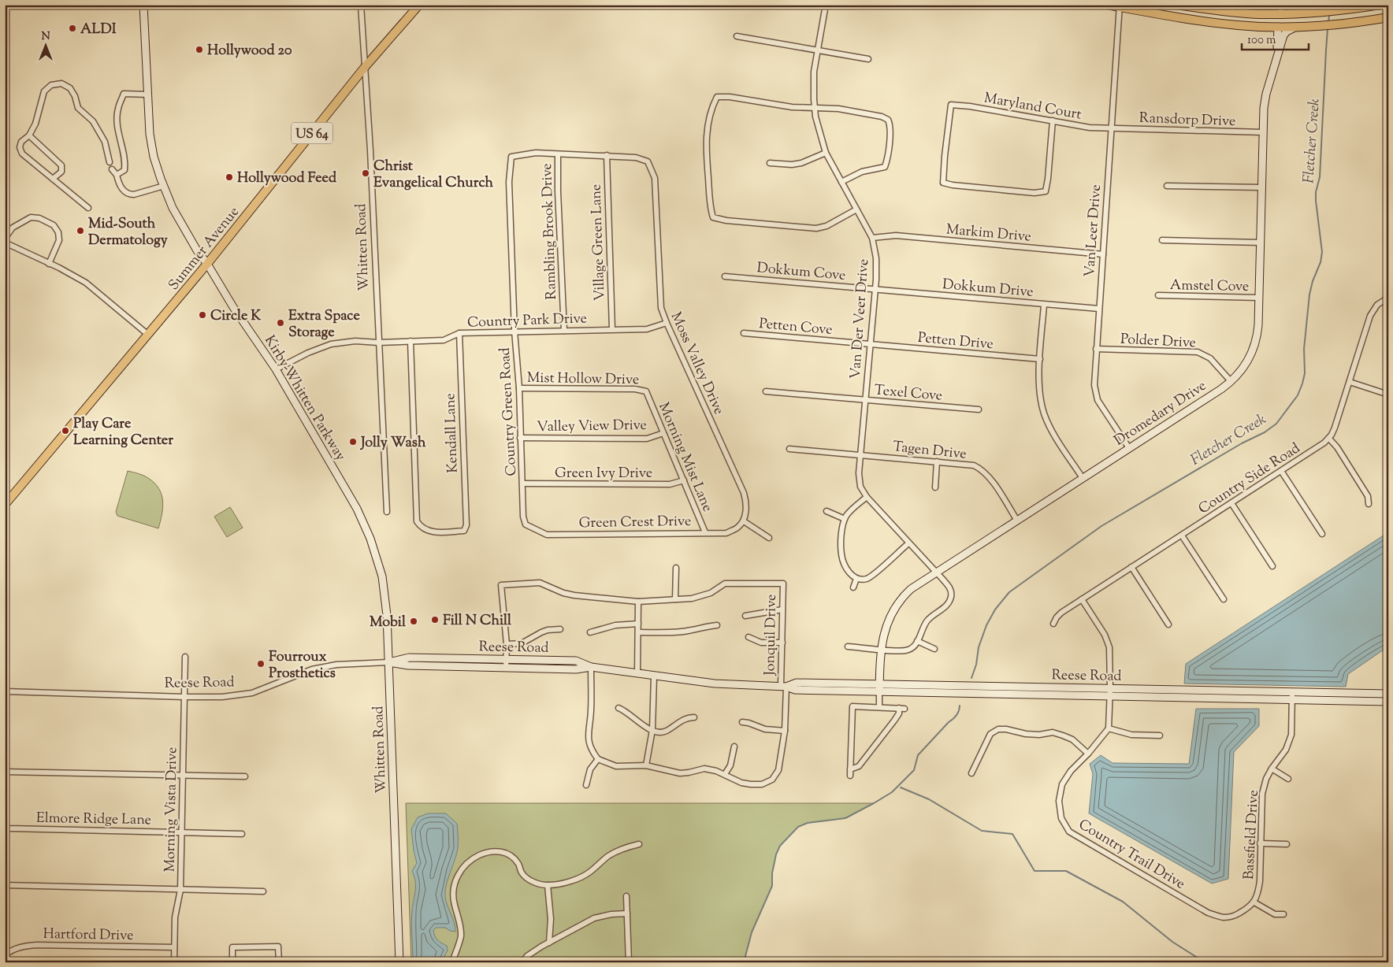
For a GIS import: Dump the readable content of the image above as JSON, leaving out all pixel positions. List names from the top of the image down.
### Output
{
  "streets": {
    "main road": [
      "US 64",
      "Whitten Road",
      "Summer Avenue",
      "Kirby-Whitten Parkway",
      "Dromedary Drive",
      "Reese Road"
    ],
    "street": [
      "Maryland Court",
      "Ransdorp Drive",
      "Van Leer Drive",
      "Rambling Brook Drive",
      "Markim Drive",
      "Village Green Lane",
      "Dokkum Cove",
      "Amstel Cove",
      "Dokkum Drive",
      "Van Der Veer Drive",
      "Country Park Drive",
      "Petten Cove",
      "Petten Drive",
      "Polder Drive",
      "Moss Valley Drive",
      "Mist Hollow Drive",
      "Texel Cove",
      "Country Green Road",
      "Valley View Drive",
      "Kendall Lane",
      "Tagen Drive",
      "Morning Mist Lane",
      "Green Ivy Drive",
      "Country Side Road",
      "Green Crest Drive",
      "Jonquil Drive",
      "Morning Vista Drive",
      "Elmore Ridge Lane",
      "Bassfield Drive",
      "Country Trail Drive",
      "Hartford Drive"
    ]
  },
  "crossings": [
    ["Maryland Court", "Ransdorp Drive"],
    ["Maryland Court", "Van Leer Drive"],
    ["Ransdorp Drive", "Van Leer Drive"],
    ["Ransdorp Drive", "Dromedary Drive"],
    ["Van Leer Drive", "Markim Drive"],
    ["Van Leer Drive", "Dokkum Drive"],
    ["Van Leer Drive", "Polder Drive"],
    ["Van Leer Drive", "Dromedary Drive"],
    ["Rambling Brook Drive", "Country Park Drive"],
    ["Rambling Brook Drive", "Country Green Road"],
    ["Markim Drive", "Van Der Veer Drive"],
    ["Village Green Lane", "Country Park Drive"],
    ["Village Green Lane", "Moss Valley Drive"],
    ["Whitten Road", "Summer Avenue"],
    ["Whitten Road", "Country Park Drive"],
    ["Whitten Road", "Kirby-Whitten Parkway"],
    ["Whitten Road", "Reese Road"],
    ["Summer Avenue", "Kirby-Whitten Parkway"],
    ["Dokkum Cove", "Dokkum Drive"],
    ["Dokkum Cove", "Van Der Veer Drive"],
    ["Amstel Cove", "Dromedary Drive"],
    ["Dokkum Drive", "Van Der Veer Drive"],
    ["Van Der Veer Drive", "Petten Cove"],
    ["Van Der Veer Drive", "Petten Drive"],
    ["Van Der Veer Drive", "Texel Cove"],
    ["Van Der Veer Drive", "Dromedary Drive"],
    ["Van Der Veer Drive", "Tagen Drive"],
    ["Country Park Drive", "Moss Valley Drive"],
    ["Country Park Drive", "Kirby-Whitten Parkway"],
    ["Country Park Drive", "Country Green Road"],
    ["Country Park Drive", "Kendall Lane"],
    ["Petten Cove", "Petten Drive"],
    ["Polder Drive", "Dromedary Drive"],
    ["Moss Valley Drive", "Green Crest Drive"],
    ["Mist Hollow Drive", "Country Green Road"],
    ["Mist Hollow Drive", "Morning Mist Lane"],
    ["Country Green Road", "Valley View Drive"],
    ["Country Green Road", "Green Ivy Drive"],
    ["Country Green Road", "Green Crest Drive"],
    ["Dromedary Drive", "Tagen Drive"],
    ["Dromedary Drive", "Reese Road"],
    ["Valley View Drive", "Morning Mist Lane"],
    ["Morning Mist Lane", "Green Ivy Drive"],
    ["Morning Mist Lane", "Green Crest Drive"],
    ["Jonquil Drive", "Reese Road"],
    ["Reese Road", "Morning Vista Drive"],
    ["Reese Road", "Bassfield Drive"],
    ["Morning Vista Drive", "Elmore Ridge Lane"],
    ["Morning Vista Drive", "Hartford Drive"],
    ["Bassfield Drive", "Country Trail Drive"]
  ],
  "water": ["Fletcher Creek"],
  "places": [
    "ALDI",
    "Hollywood 20",
    "Christ Evangelical Church",
    "Hollywood Feed",
    "Mid-South Dermatology",
    "Circle K",
    "Extra Space Storage",
    "Play Care Learning Center",
    "Jolly Wash",
    "Fill N Chill",
    "Mobil",
    "Fourroux Prosthetics"
  ],
  "scale_bar": "100 m",
  "north": "top"
}
